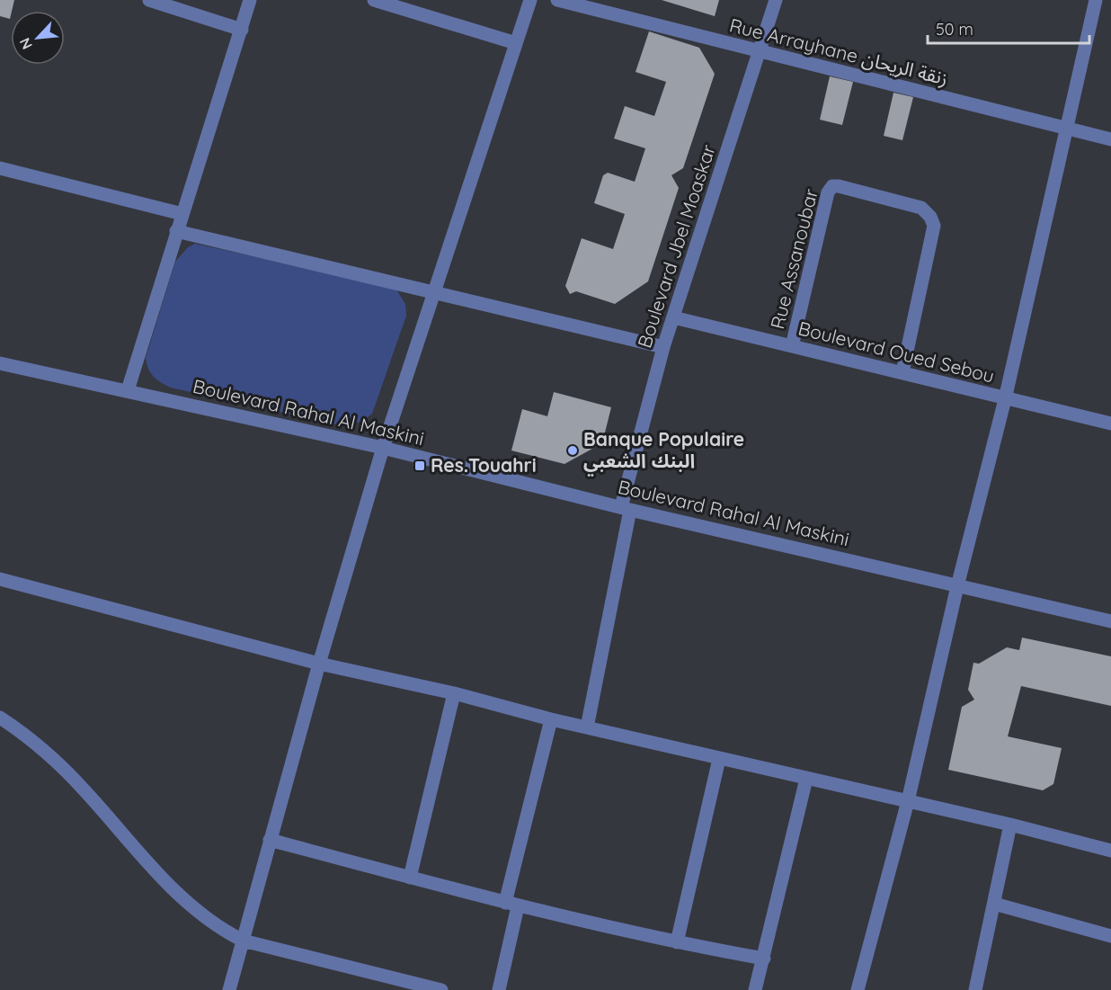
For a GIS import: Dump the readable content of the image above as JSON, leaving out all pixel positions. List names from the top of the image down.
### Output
{
  "streets": {
    "street": [
      "Rue Arrayhane زنقة الريحان",
      "Boulevard Jbel Moaskar",
      "Rue Assanoubar",
      "Boulevard Oued Sebou",
      "Boulevard Rahal Al Maskini"
    ]
  },
  "crossings": [
    ["Rue Arrayhane زنقة الريحان", "Boulevard Jbel Moaskar"],
    ["Boulevard Jbel Moaskar", "Boulevard Oued Sebou"],
    ["Boulevard Jbel Moaskar", "Boulevard Rahal Al Maskini"],
    ["Rue Assanoubar", "Boulevard Oued Sebou"]
  ],
  "places": {
    "other": ["Banque Populaire البنك الشعبي"],
    "transit": ["Res.Touahri"]
  },
  "scale_bar": "50 m",
  "north": "bottom left"
}
